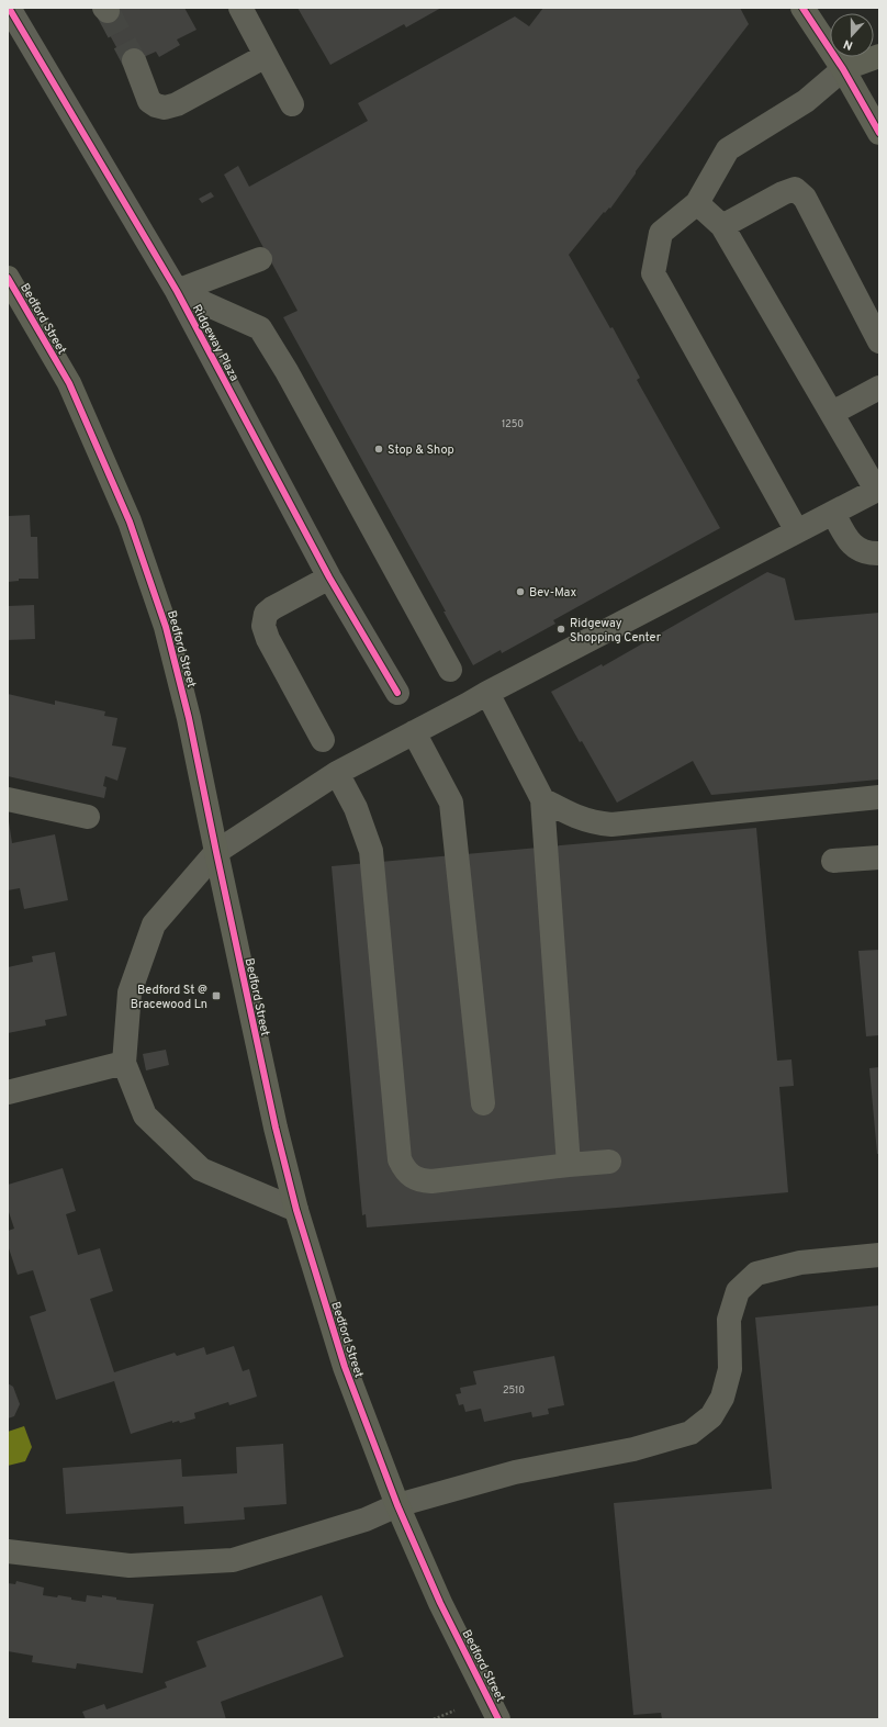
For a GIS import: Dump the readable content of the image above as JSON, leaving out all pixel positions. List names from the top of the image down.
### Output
{
  "streets": {
    "main road": ["Bedford Street"],
    "street": ["Ridgeway Plaza"]
  },
  "places": {
    "other": ["Stop & Shop", "Bev-Max", "Ridgeway Shopping Center"],
    "transit": ["Bedford St @ Bracewood Ln"]
  },
  "house_numbers": ["1250", "2510"],
  "north": "bottom"
}
